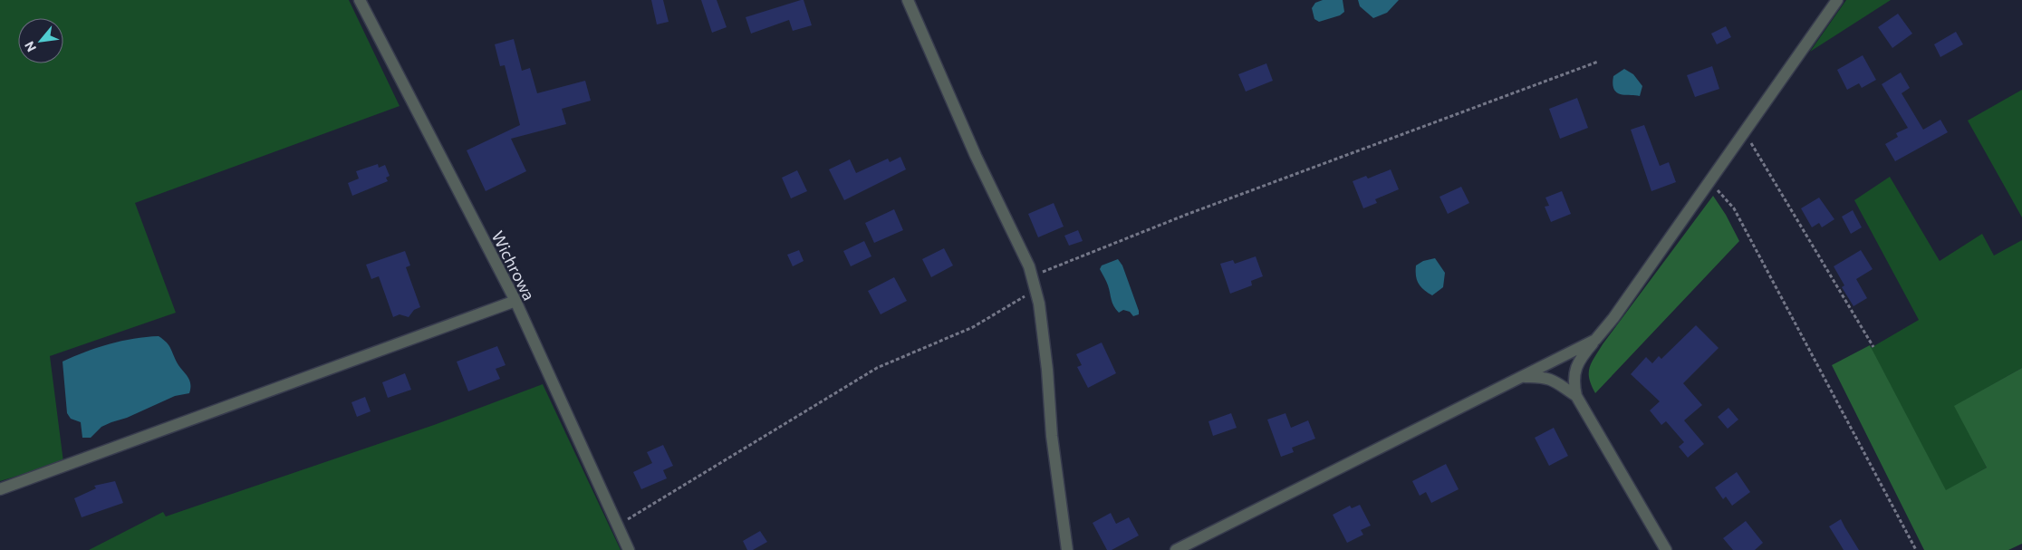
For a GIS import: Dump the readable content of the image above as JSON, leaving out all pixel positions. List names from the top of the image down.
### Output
{
  "streets": {
    "street": ["Wichrowa"]
  },
  "north": "bottom left"
}
